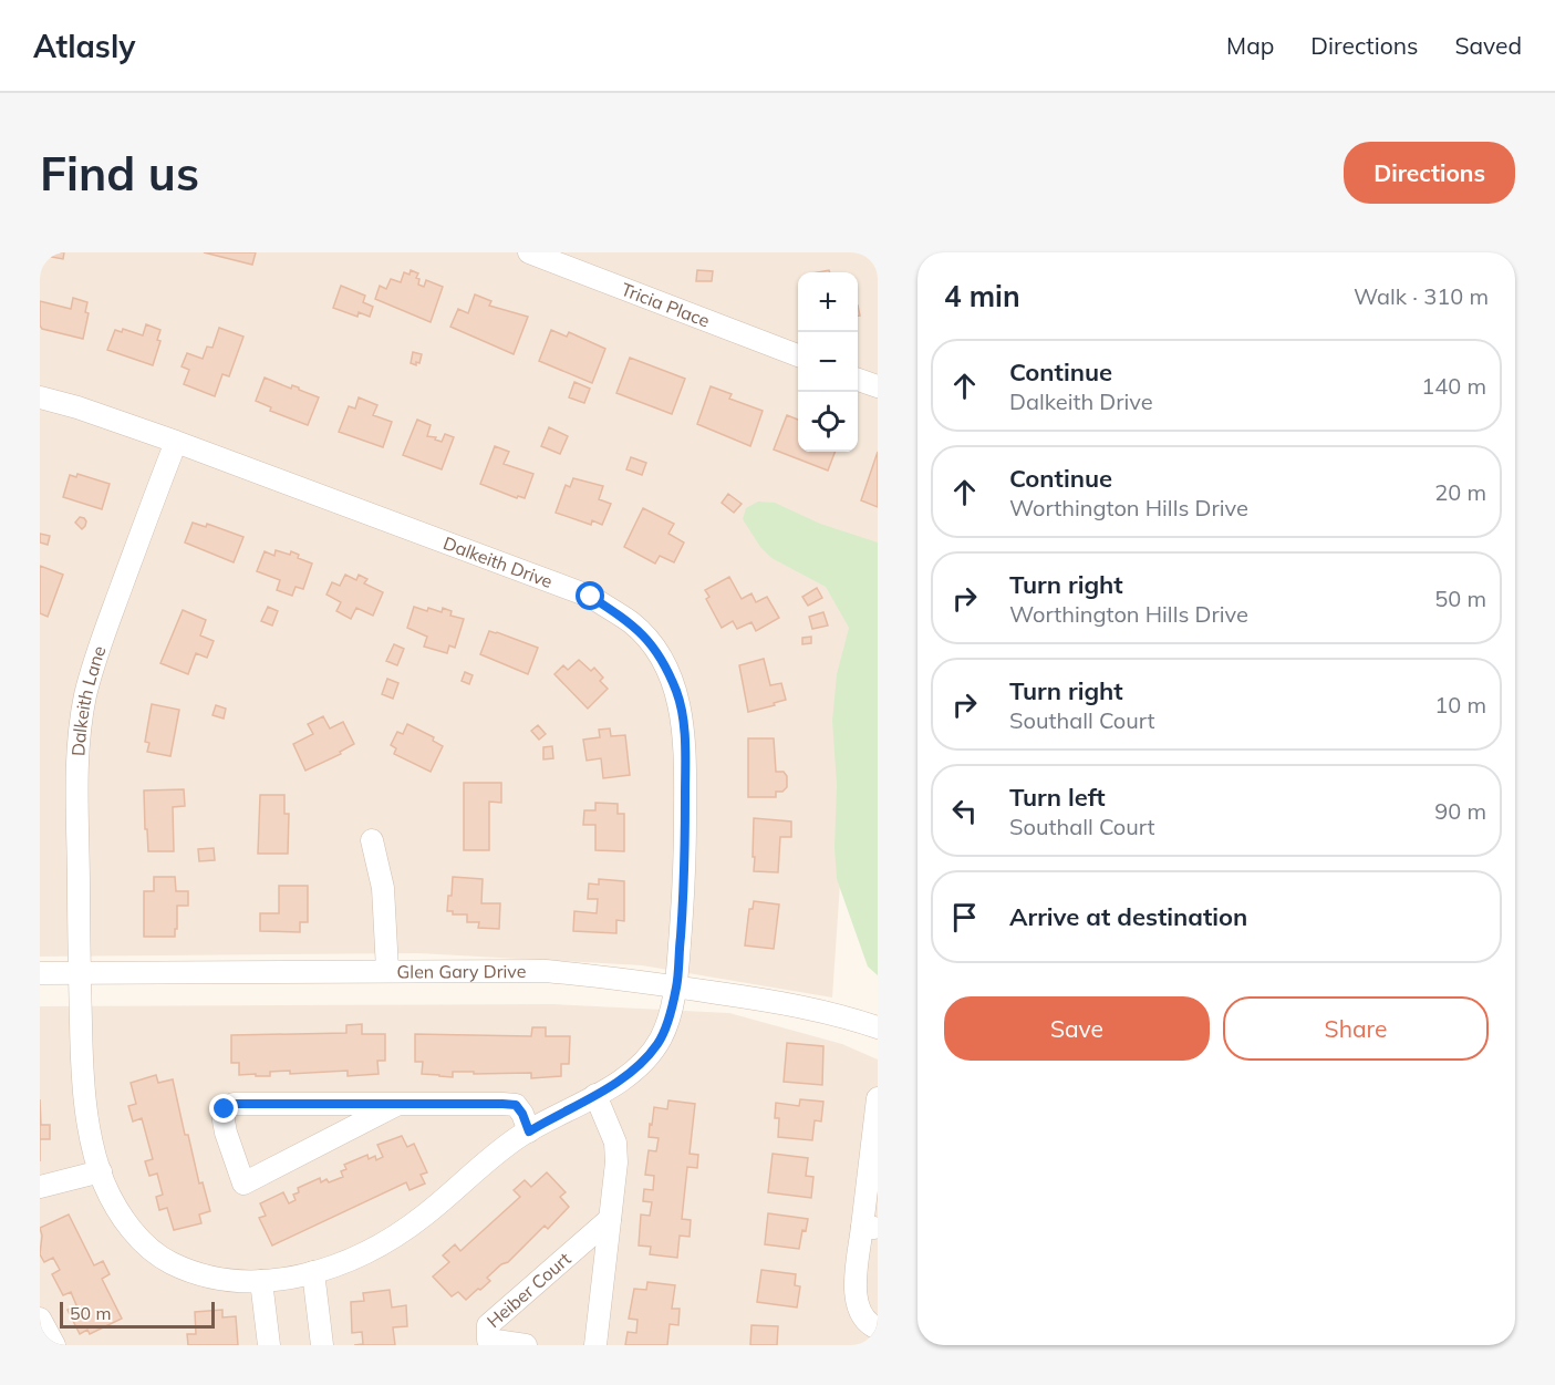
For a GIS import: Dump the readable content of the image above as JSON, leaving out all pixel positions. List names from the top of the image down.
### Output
{
  "streets": {
    "street": [
      "Tricia Place",
      "Dalkeith Drive",
      "Dalkeith Lane",
      "Glen Gary Drive",
      "Heiber Court"
    ]
  },
  "crossings": [
    ["Dalkeith Drive", "Dalkeith Lane"],
    ["Dalkeith Drive", "Glen Gary Drive"],
    ["Dalkeith Lane", "Glen Gary Drive"]
  ],
  "scale_bar": "50 m",
  "page": {
    "header": "Atlasly",
    "nav": ["Map", "Directions", "Saved"],
    "buttons": [
      "Directions",
      ["Save", "Share"]
    ],
    "title": "Find us",
    "heading": ["4 min", "Walk · 310 m"],
    "map_buttons": ["+", "−"],
    "list": [
      ["Continue", "Dalkeith Drive", "140 m"],
      ["Continue", "Worthington Hills Drive", "20 m"],
      ["Turn right", "Worthington Hills Drive", "50 m"],
      ["Turn right", "Southall Court", "10 m"],
      ["Turn left", "Southall Court", "90 m"],
      "Arrive at destination"
    ],
    "scale": "50 m"
  }
}
